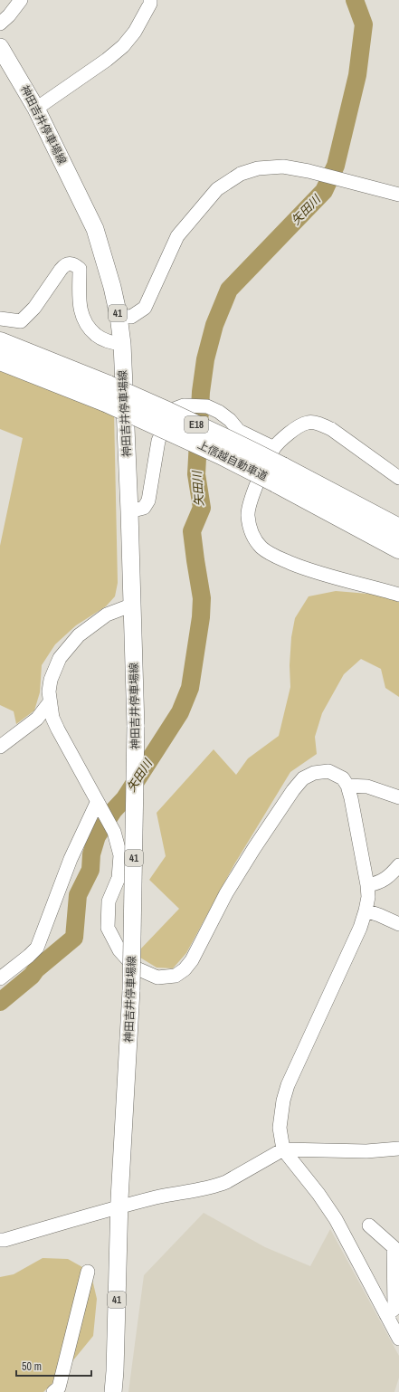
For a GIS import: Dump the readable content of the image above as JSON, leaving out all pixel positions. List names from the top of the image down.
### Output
{
  "streets": {
    "highway": ["E18", "上信越自動車道"],
    "main road": ["神田吉井停車場線", "41"]
  },
  "water": ["矢田川"],
  "scale_bar": "50 m"
}
